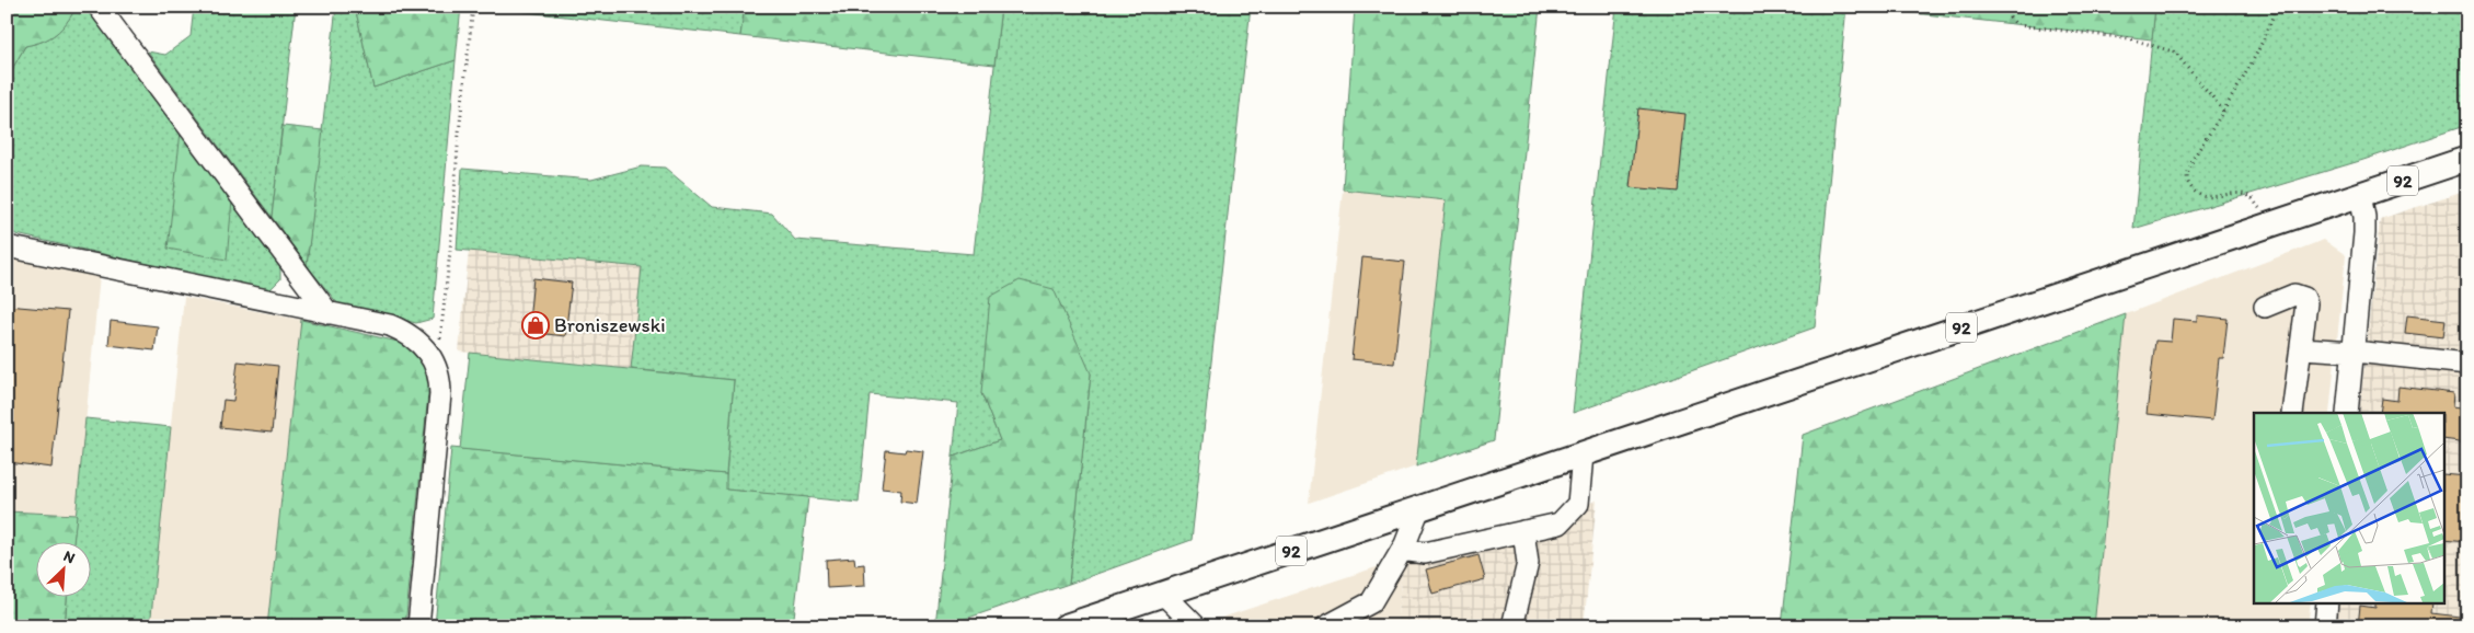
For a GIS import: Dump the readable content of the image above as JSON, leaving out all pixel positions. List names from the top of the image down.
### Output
{
  "streets": {
    "main road": ["92"]
  },
  "places": {
    "shop": ["Broniszewski"]
  },
  "north": "top right"
}
